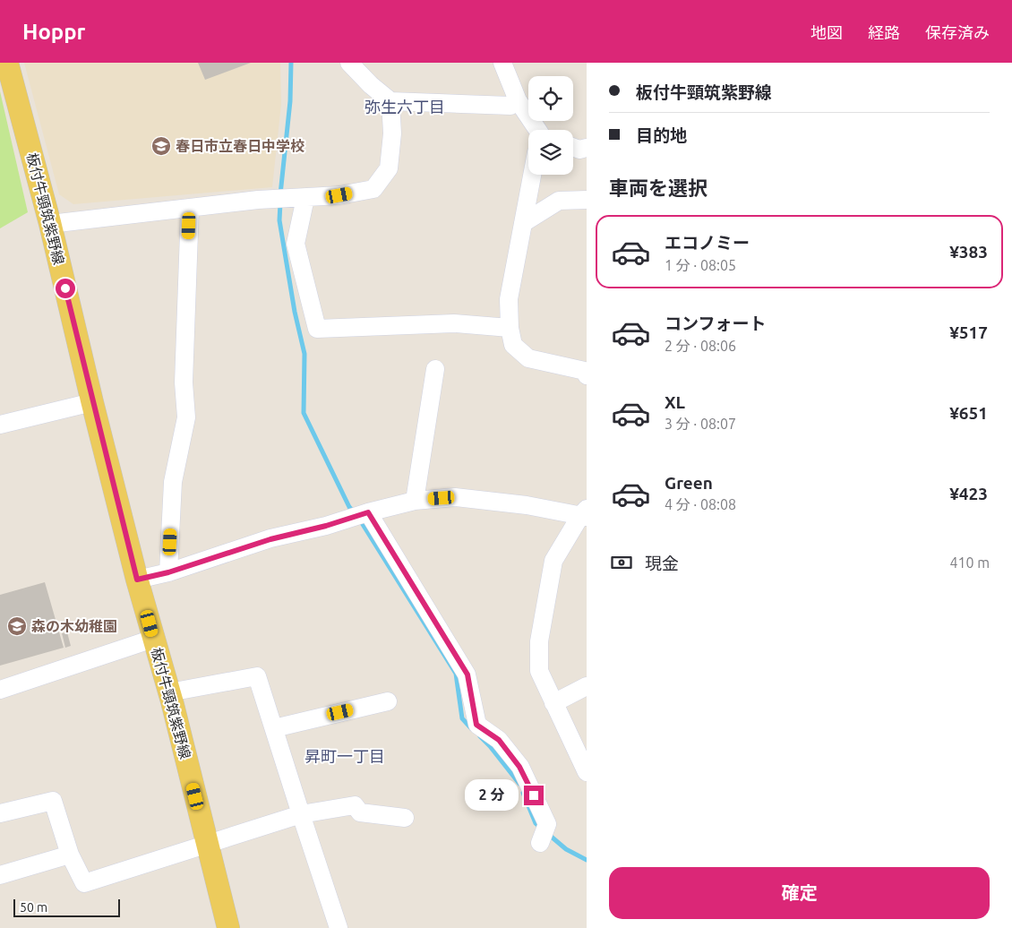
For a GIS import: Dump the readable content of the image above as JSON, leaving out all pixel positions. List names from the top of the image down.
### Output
{
  "streets": {
    "main road": ["板付牛頸筑紫野線"]
  },
  "districts": ["弥生六丁目", "昇町一丁目"],
  "places": {
    "school or university": ["春日市立春日中学校", "森の木幼稚園"]
  },
  "scale_bar": "50 m",
  "page": {
    "header": "Hoppr",
    "nav": ["地図", "経路", "保存済み"],
    "banner": ["板付牛頸筑紫野線", "目的地"],
    "heading": "車両を選択",
    "list": [
      {
        "name": "エコノミー",
        "note": "1 分 · 08:05",
        "value": "¥383"
      },
      {
        "name": "コンフォート",
        "note": "2 分 · 08:06",
        "value": "¥517"
      },
      {
        "name": "XL",
        "note": "3 分 · 08:07",
        "value": "¥651"
      },
      {
        "name": "Green",
        "note": "4 分 · 08:08",
        "value": "¥423"
      }
    ],
    "pay": ["現金", "410 m"],
    "bubble": "2 分",
    "buttons": "確定",
    "scale": "50 m"
  }
}
